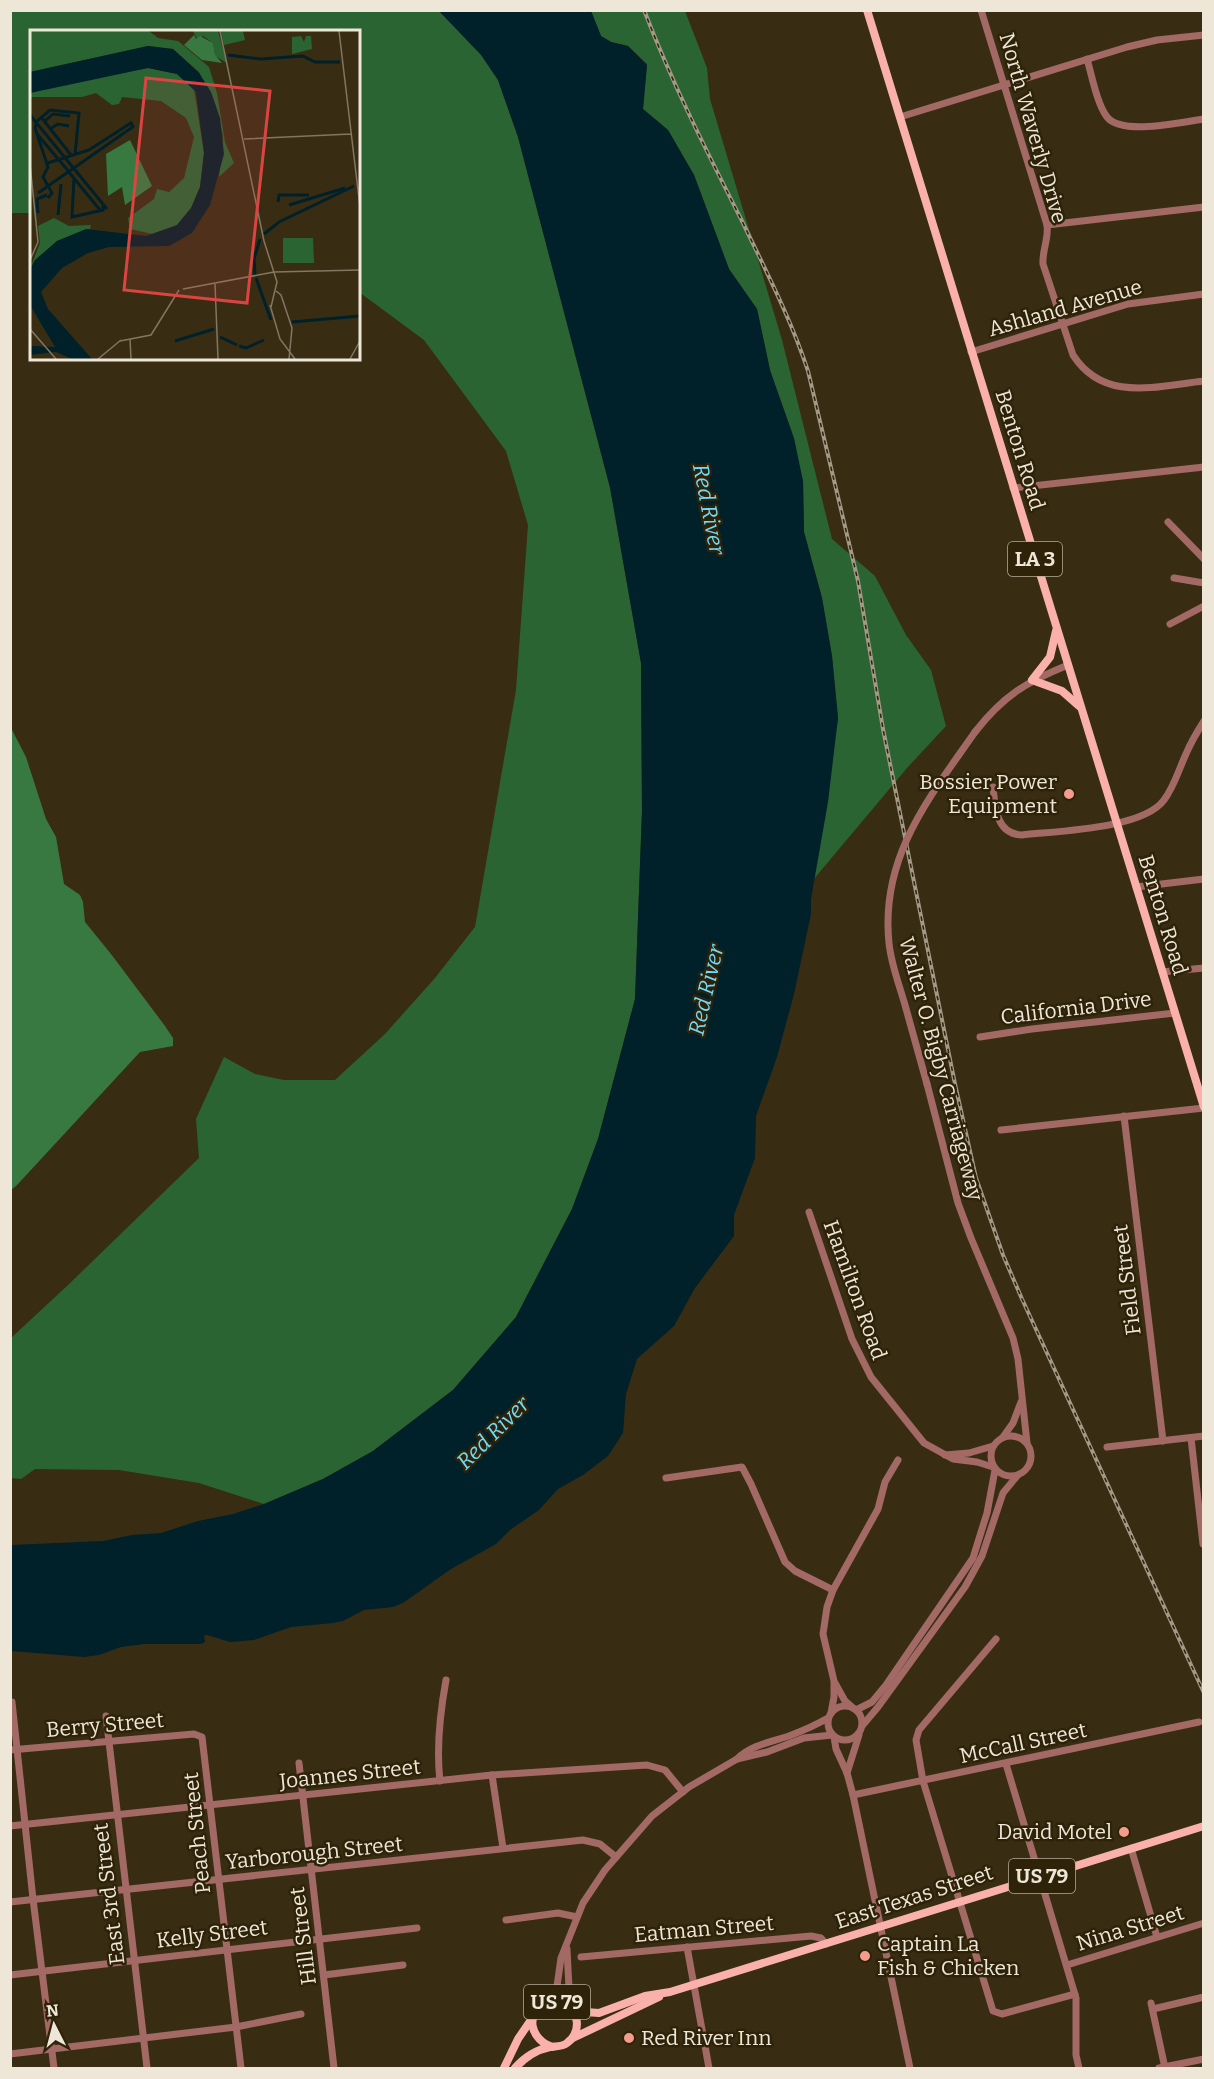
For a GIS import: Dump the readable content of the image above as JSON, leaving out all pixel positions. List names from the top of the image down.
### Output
{
  "streets": {
    "main road": [
      "Benton Road",
      "LA 3",
      "US 79",
      "East Texas Street"
    ],
    "street": [
      "North Waverly Drive",
      "Ashland Avenue",
      "California Drive",
      "Walter O. Bigby Carriageway",
      "Field Street",
      "Hamilton Road",
      "Berry Street",
      "McCall Street",
      "Joannes Street",
      "Peach Street",
      "Yarborough Street",
      "East 3rd Street",
      "Nina Street",
      "Eatman Street",
      "Kelly Street",
      "Hill Street"
    ]
  },
  "crossings": [
    ["North Waverly Drive", "Ashland Avenue"],
    ["Ashland Avenue", "Benton Road"],
    ["Benton Road", "California Drive"],
    ["Benton Road", "Walter O. Bigby Carriageway"],
    ["Walter O. Bigby Carriageway", "Hamilton Road"],
    ["Berry Street", "Peach Street"],
    ["Berry Street", "East 3rd Street"],
    ["Joannes Street", "Peach Street"],
    ["Joannes Street", "East 3rd Street"],
    ["Joannes Street", "Hill Street"],
    ["Peach Street", "Yarborough Street"],
    ["Peach Street", "Kelly Street"],
    ["Yarborough Street", "East 3rd Street"],
    ["Yarborough Street", "Hill Street"],
    ["US 79", "East Texas Street"],
    ["East 3rd Street", "Kelly Street"],
    ["East Texas Street", "Eatman Street"],
    ["Kelly Street", "Hill Street"]
  ],
  "water": ["Red River"],
  "places": [
    "Bossier Power Equipment",
    "David Motel",
    "Captain La Fish & Chicken",
    "Red River Inn"
  ],
  "north": "top"
}
